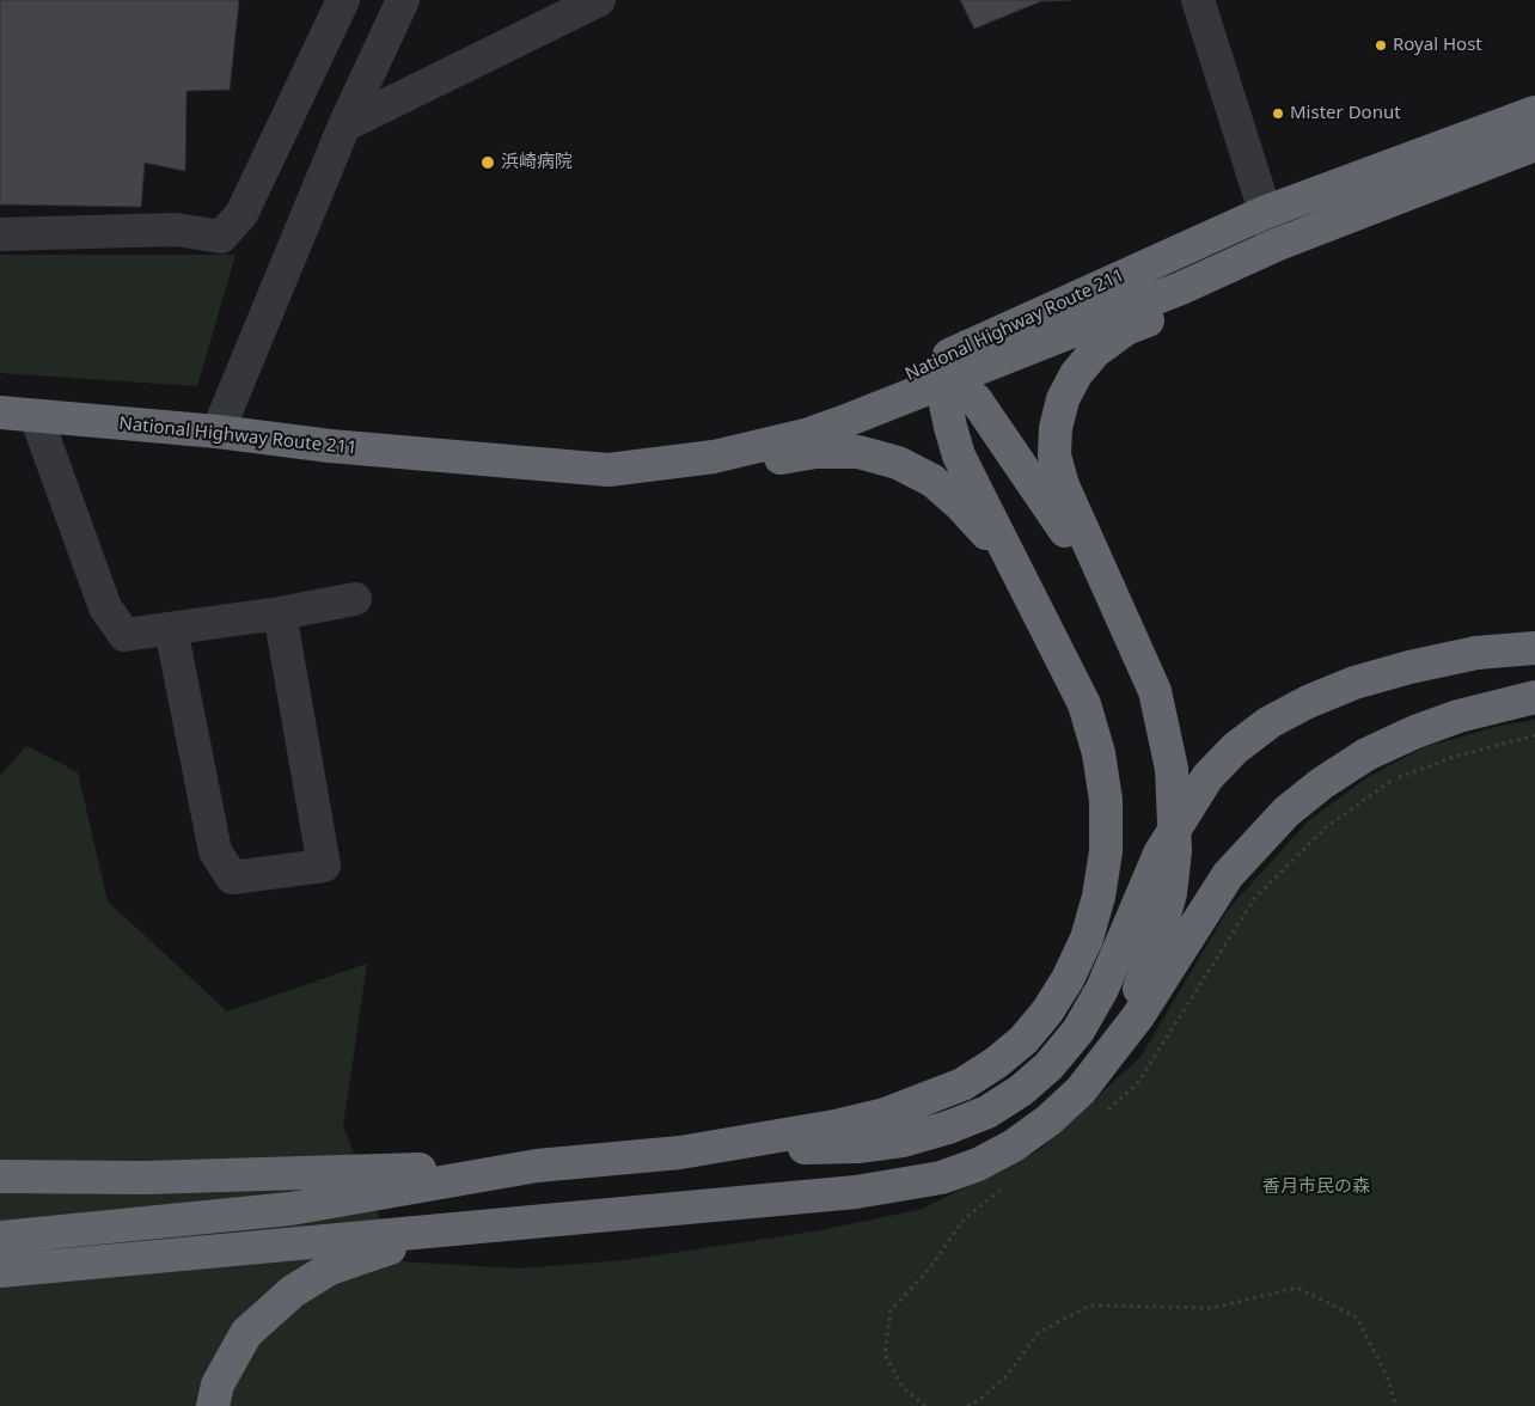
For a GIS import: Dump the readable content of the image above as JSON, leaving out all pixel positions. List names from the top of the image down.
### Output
{
  "streets": {
    "highway": ["National Highway Route 211"]
  },
  "parks": ["香月市民の森"],
  "places": ["Royal Host", "Mister Donut", "浜崎病院"]
}
